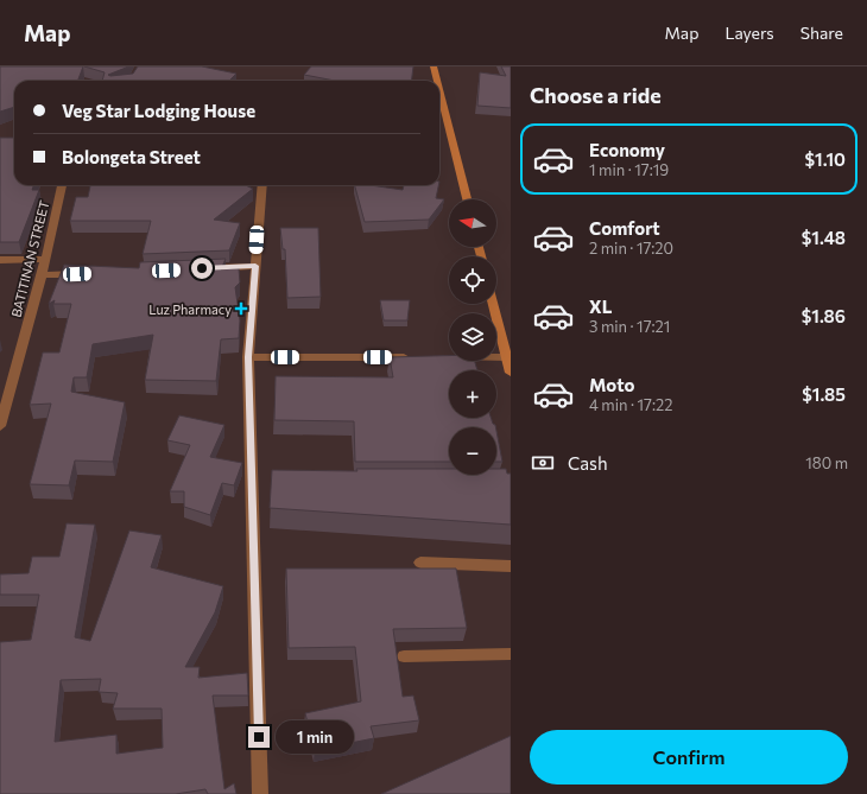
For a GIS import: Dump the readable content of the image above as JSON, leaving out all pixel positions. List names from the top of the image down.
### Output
{
  "streets": {
    "street": ["BATITINAN STREET"]
  },
  "places": {
    "health": ["Luz Pharmacy"]
  },
  "north": "left",
  "page": {
    "header": "Map",
    "nav": ["Map", "Layers", "Share"],
    "heading": "Choose a ride",
    "banner": ["Veg Star Lodging House", "Bolongeta Street"],
    "list": [
      {
        "name": "Economy",
        "note": "1 min · 17:19",
        "value": "$1.10"
      },
      {
        "name": "Comfort",
        "note": "2 min · 17:20",
        "value": "$1.48"
      },
      {
        "name": "XL",
        "note": "3 min · 17:21",
        "value": "$1.86"
      },
      {
        "name": "Moto",
        "note": "4 min · 17:22",
        "value": "$1.85"
      }
    ],
    "map_buttons": ["+", "−"],
    "pay": ["Cash", "180 m"],
    "bubble": "1 min",
    "buttons": "Confirm"
  }
}
